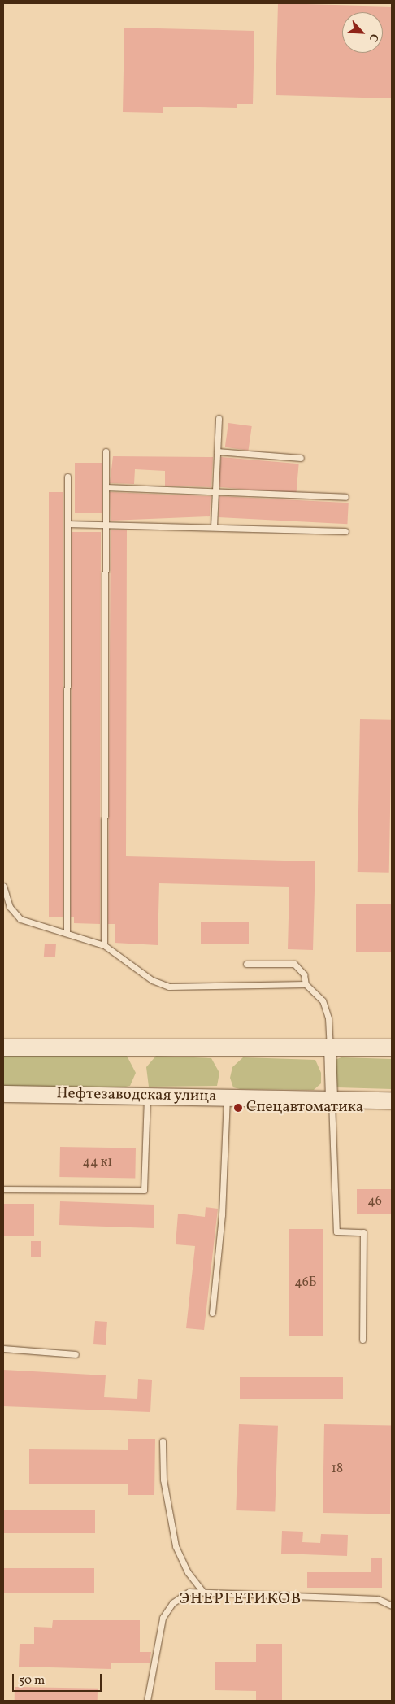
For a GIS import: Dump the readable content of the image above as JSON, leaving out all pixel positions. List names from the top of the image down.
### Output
{
  "streets": {
    "main road": ["Нефтезаводская улица"]
  },
  "districts": ["ЭНЕРГЕТИКОВ"],
  "places": ["Спецавтоматика"],
  "house_numbers": [
    "44 к1",
    "46",
    "46Б",
    "18"
  ],
  "scale_bar": "50 m",
  "north": "bottom right"
}
